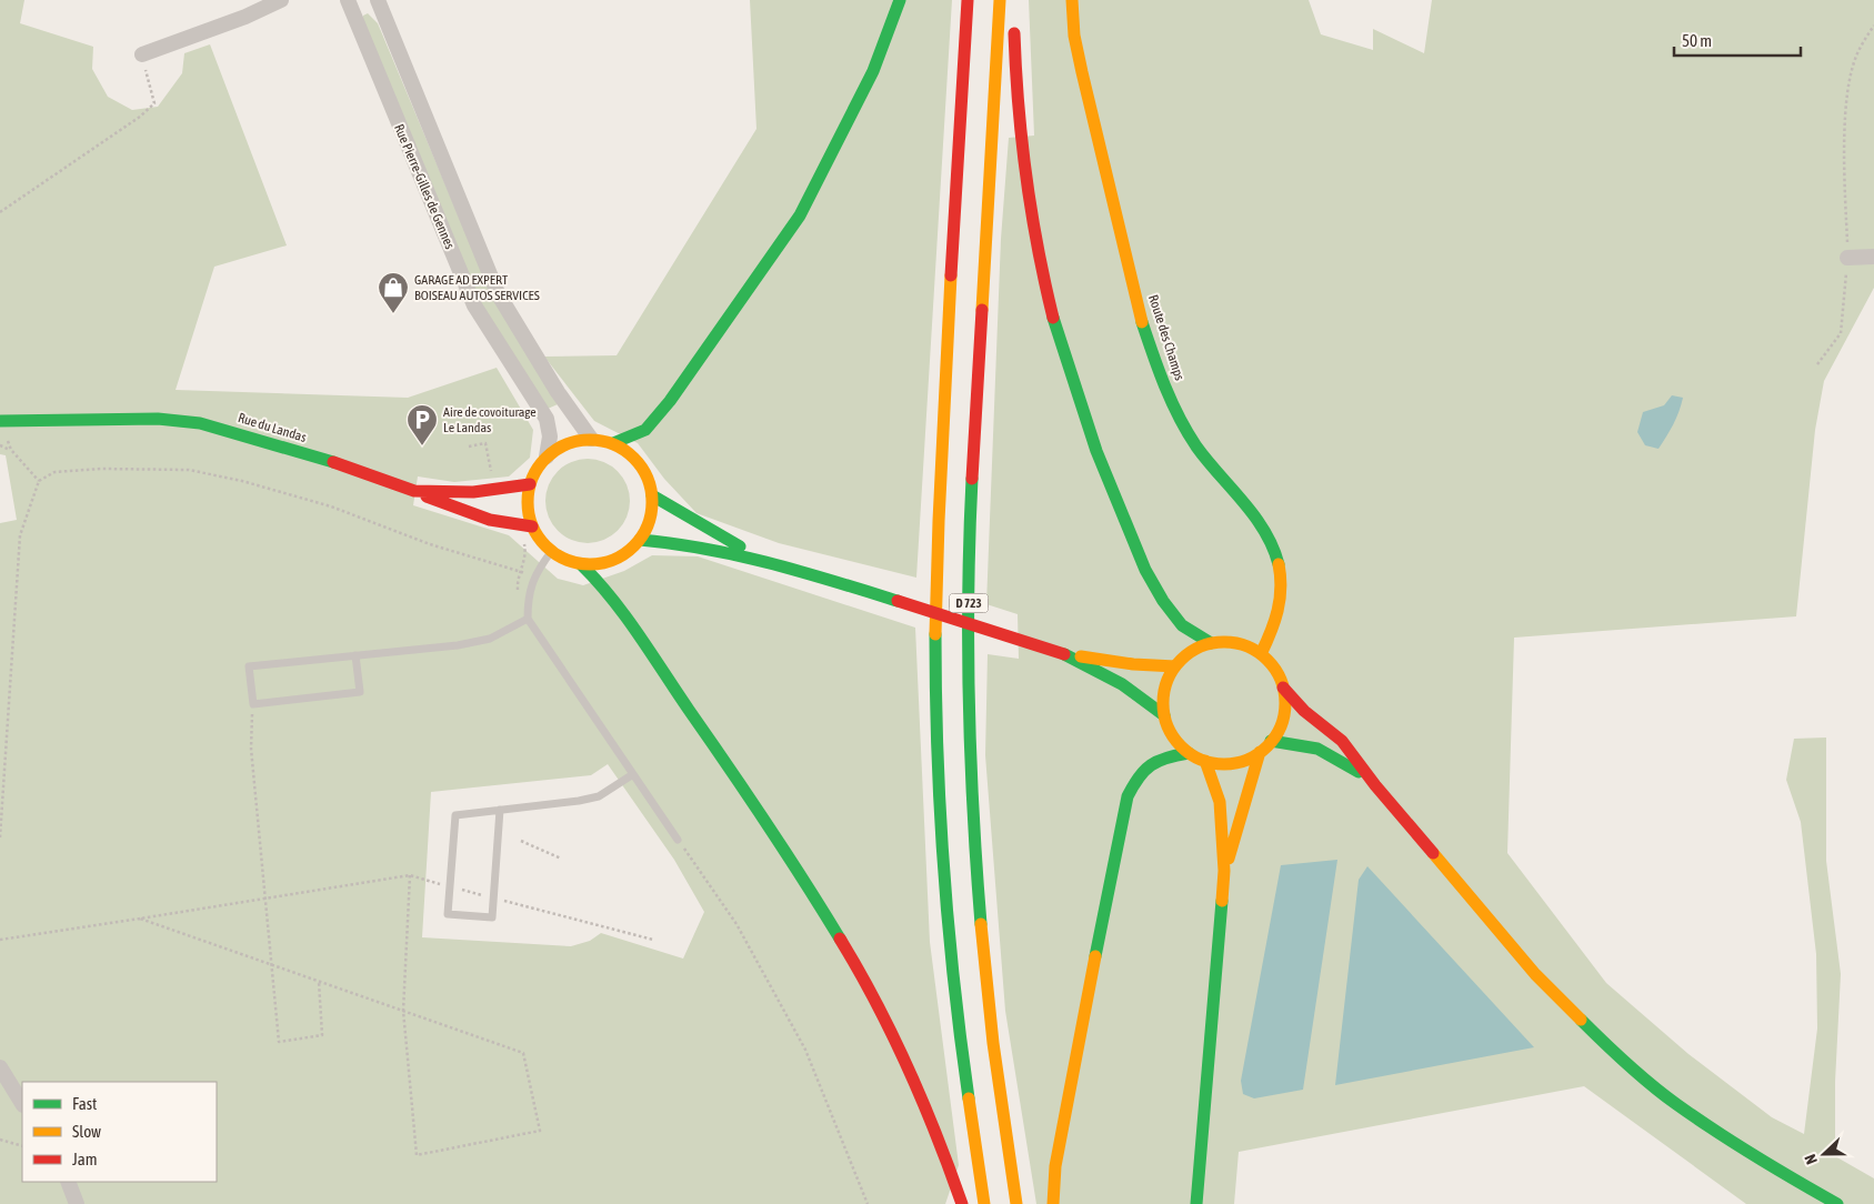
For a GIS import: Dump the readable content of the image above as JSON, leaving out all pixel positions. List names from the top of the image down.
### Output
{
  "streets": {
    "main road": ["Route des Champs", "Rue du Landas", "D 723"],
    "street": ["Rue Pierre-Gilles de Gennes"]
  },
  "crossings": [
    ["Rue Pierre-Gilles de Gennes", "Rue du Landas"]
  ],
  "places": {
    "shop": ["GARAGE AD EXPERT BOISEAU AUTOS SERVICES"],
    "parking": ["Aire de covoiturage Le Landas"]
  },
  "legend": ["Fast", "Slow", "Jam"],
  "scale_bar": "50 m",
  "north": "left"
}
